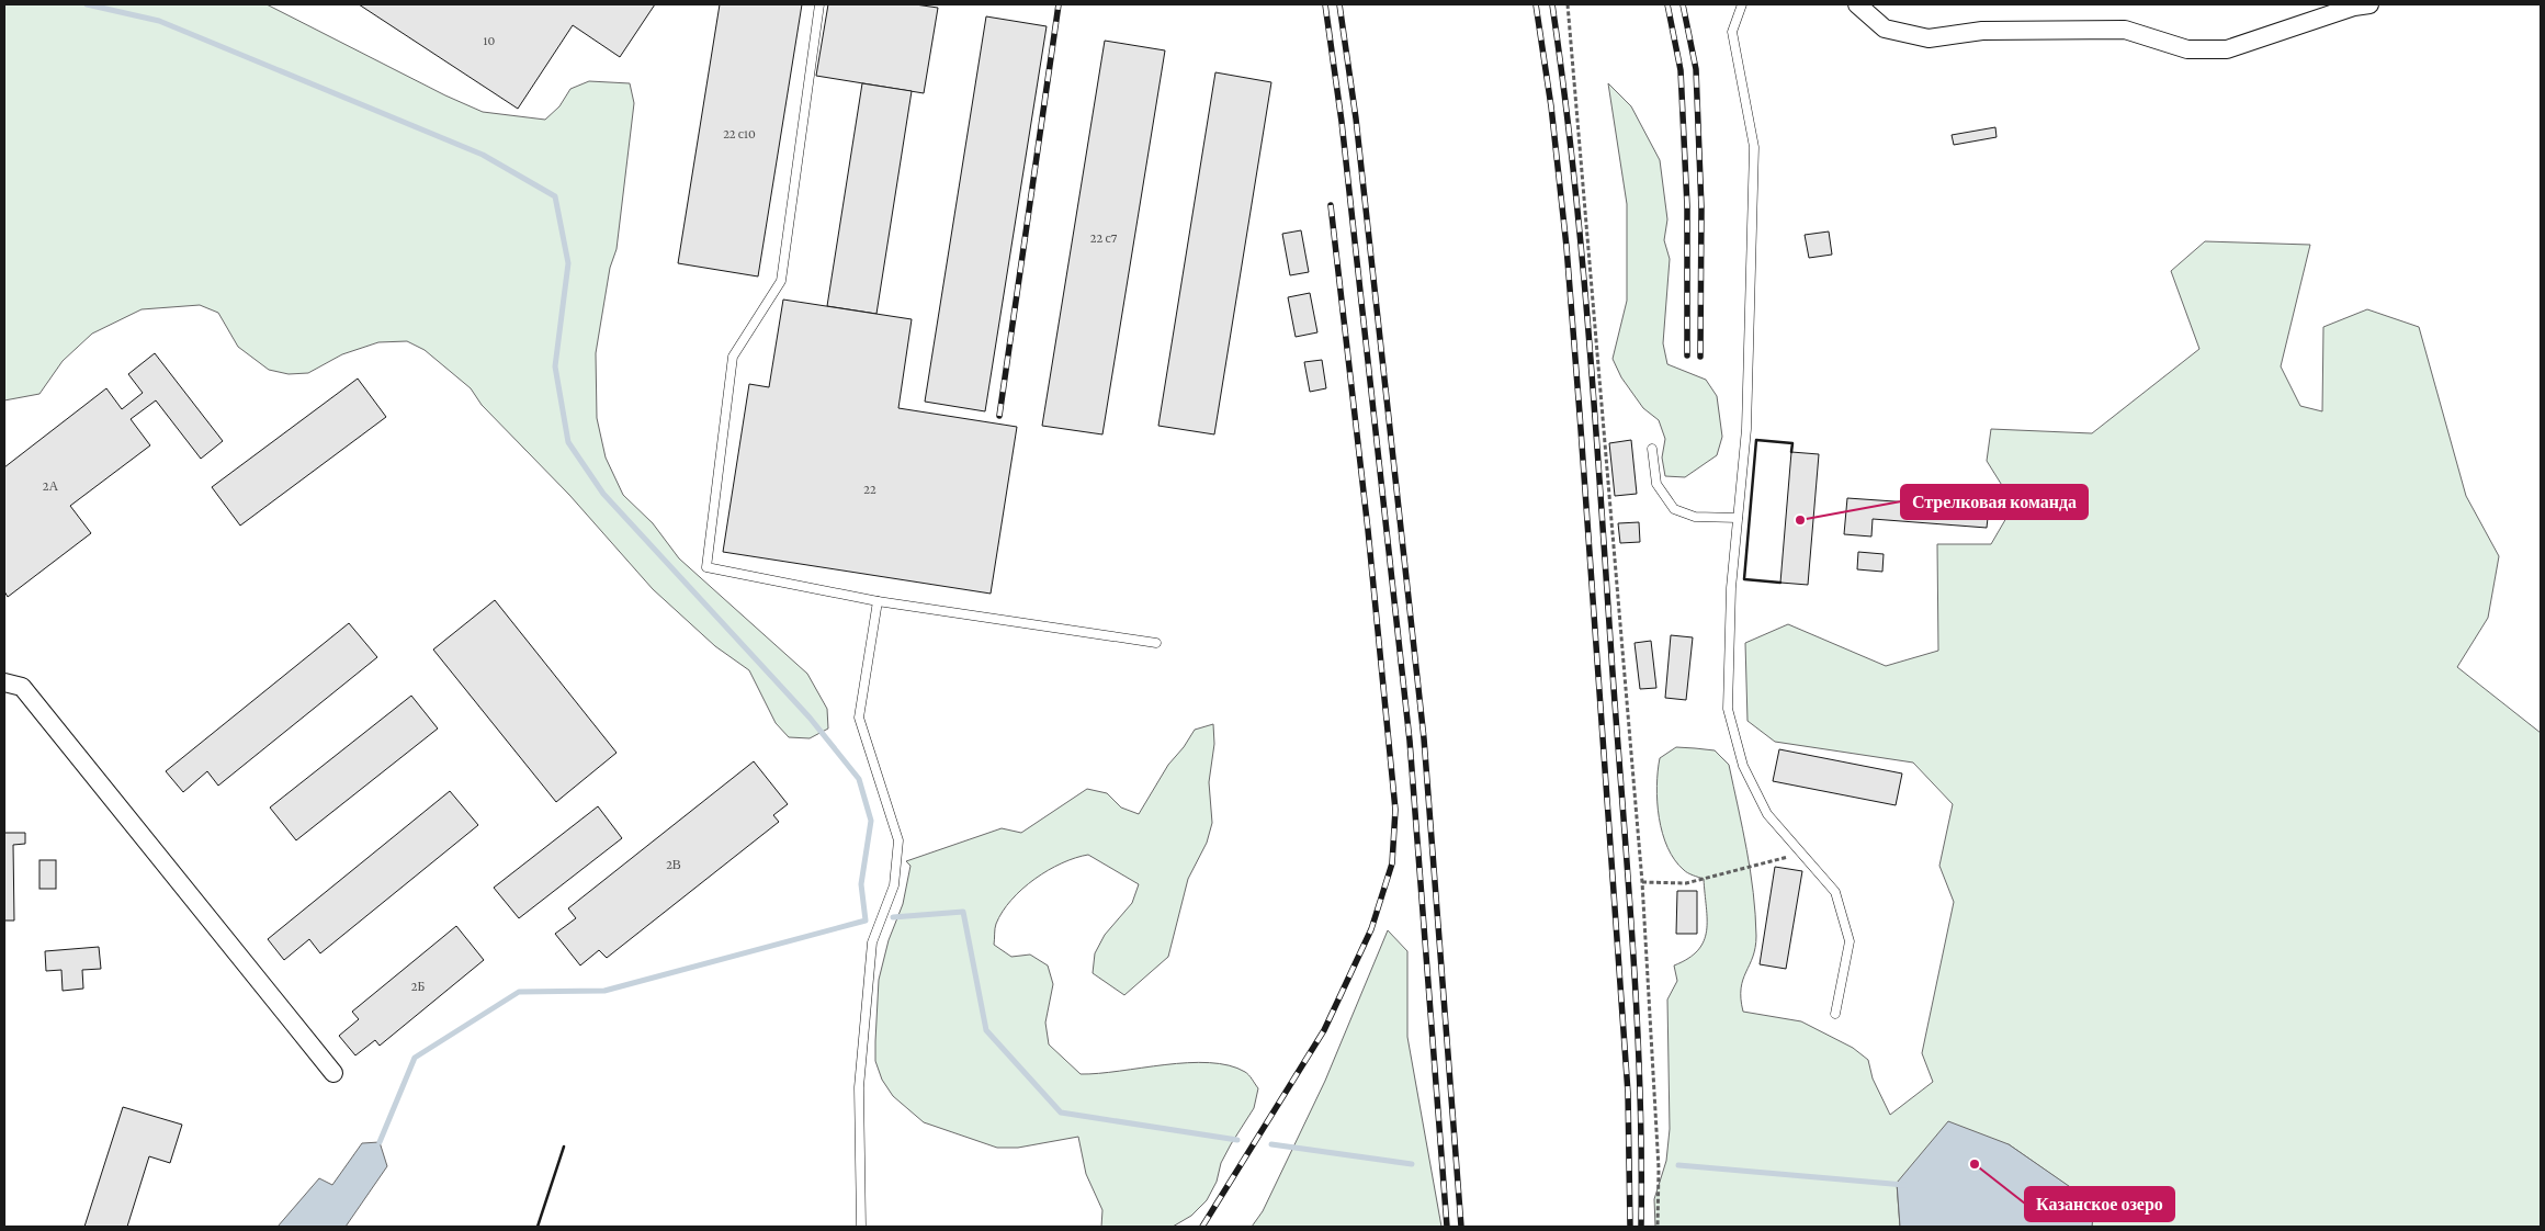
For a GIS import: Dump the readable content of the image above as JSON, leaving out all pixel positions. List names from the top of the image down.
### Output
{
  "places": ["Стрелковая команда", "Казанское озеро"],
  "house_numbers": [
    "10",
    "22 с10",
    "22 с7",
    "2А",
    "22",
    "2В",
    "2Б"
  ]
}
